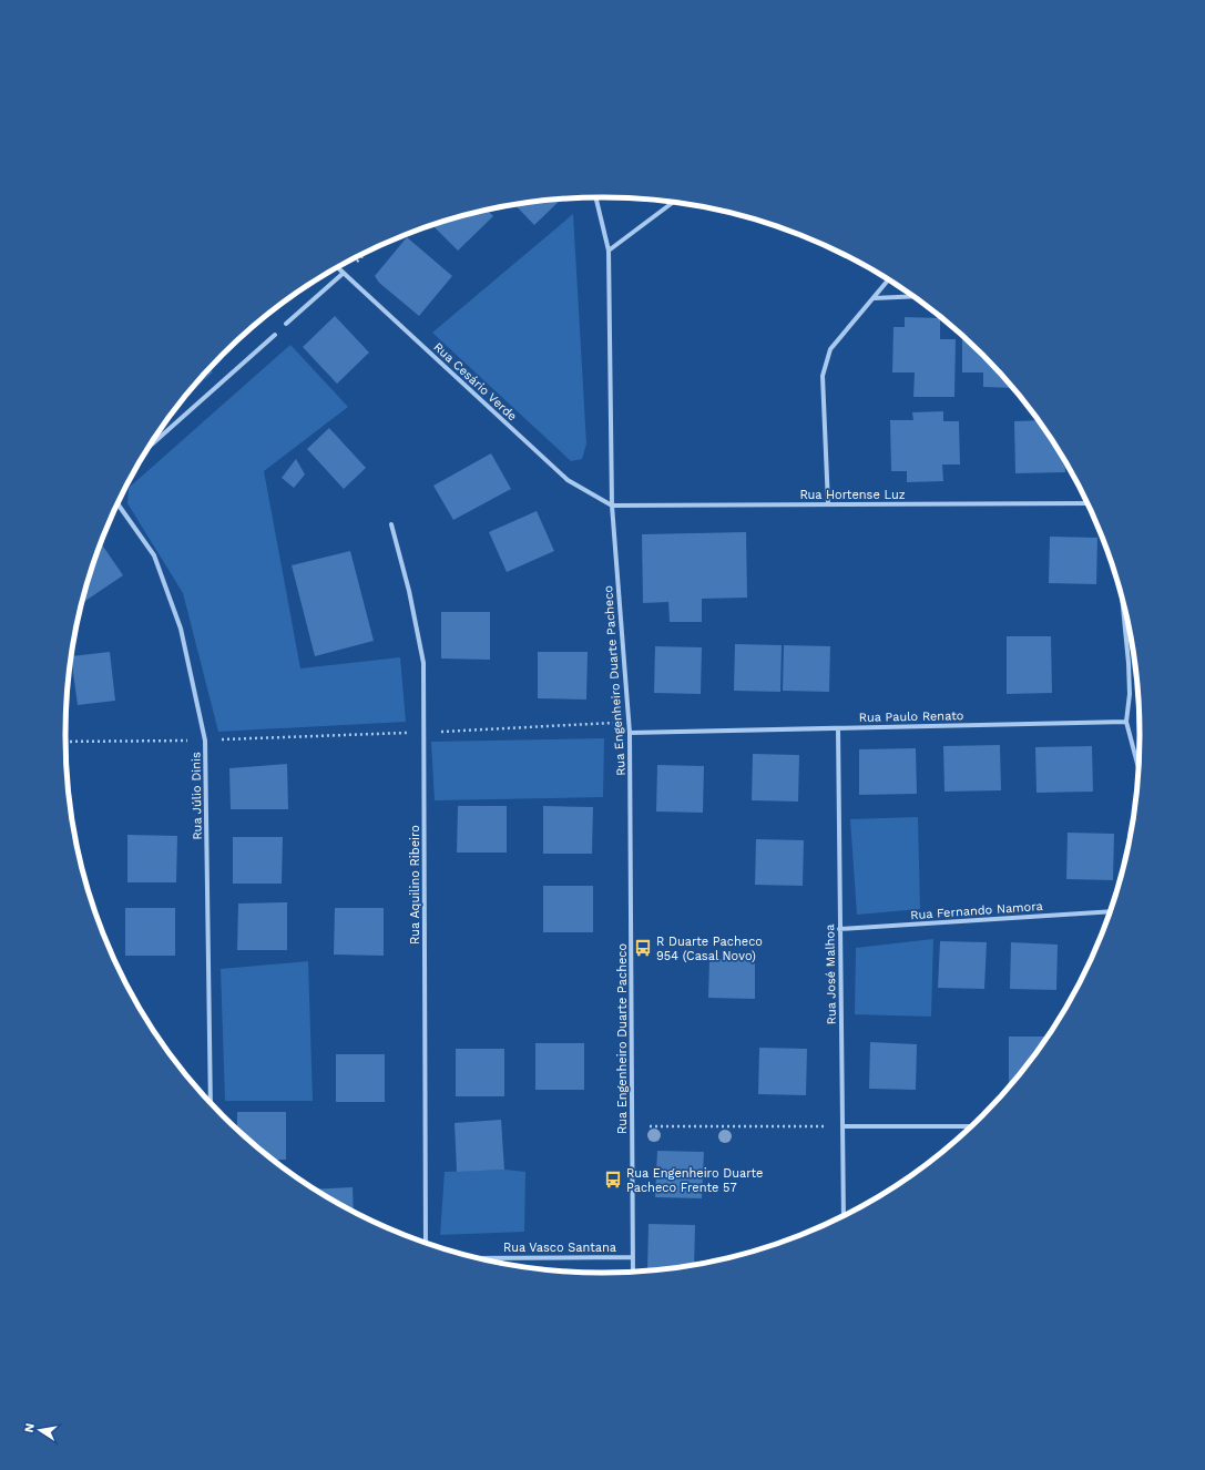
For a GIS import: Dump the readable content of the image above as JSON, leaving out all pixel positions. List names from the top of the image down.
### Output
{
  "streets": {
    "street": [
      "Rua Cesário Verde",
      "Rua Hortense Luz",
      "Rua Engenheiro Duarte Pacheco",
      "Rua Paulo Renato",
      "Rua Júlio Dinis",
      "Rua Aquilino Ribeiro",
      "Rua Fernando Namora",
      "Rua José Malhoa",
      "Rua Vasco Santana"
    ]
  },
  "crossings": [
    ["Rua Cesário Verde", "Rua Hortense Luz"],
    ["Rua Cesário Verde", "Rua Engenheiro Duarte Pacheco"],
    ["Rua Hortense Luz", "Rua Engenheiro Duarte Pacheco"],
    ["Rua Engenheiro Duarte Pacheco", "Rua Paulo Renato"],
    ["Rua Engenheiro Duarte Pacheco", "Rua Vasco Santana"],
    ["Rua Paulo Renato", "Rua José Malhoa"],
    ["Rua Fernando Namora", "Rua José Malhoa"]
  ],
  "places": {
    "bus stop": ["R Duarte Pacheco 954 (Casal Novo)", "Rua Engenheiro Duarte Pacheco Frente 57"]
  },
  "north": "left"
}
